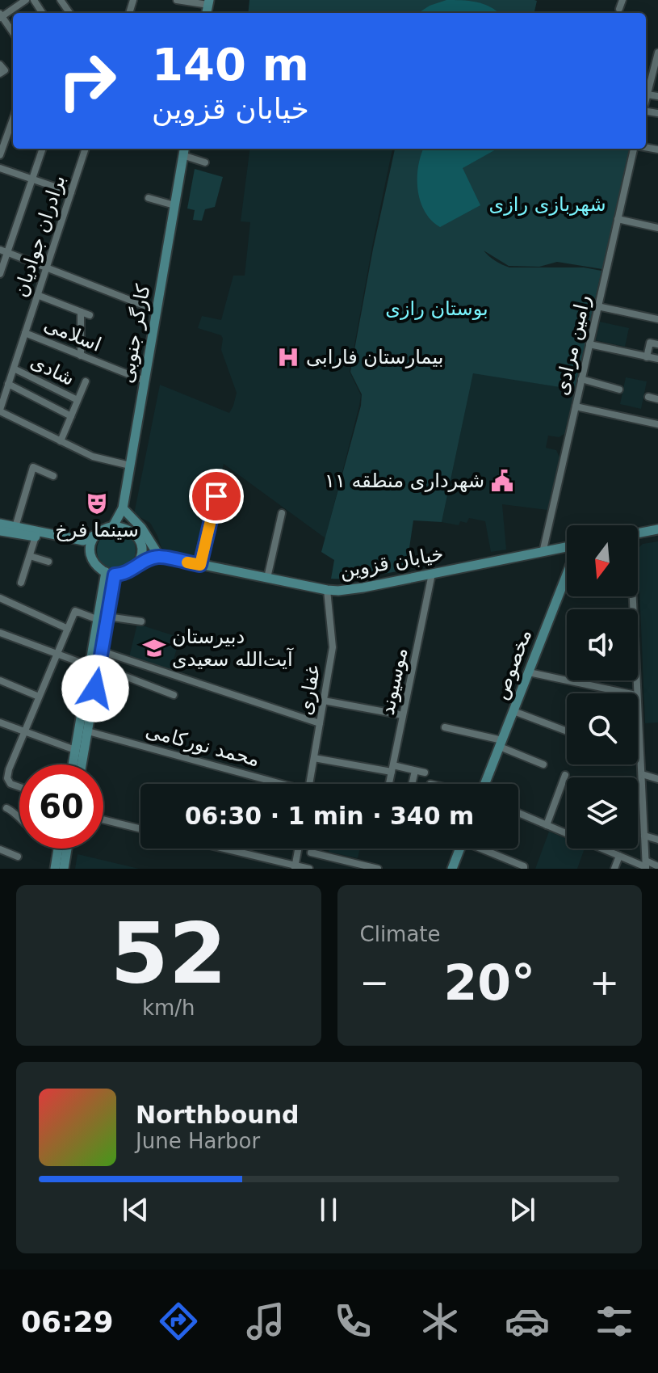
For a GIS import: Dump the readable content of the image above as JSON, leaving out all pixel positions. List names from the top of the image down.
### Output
{
  "streets": {
    "main road": ["کارگر جنوبی", "خیابان قزوین", "مخصوص"],
    "street": [
      "برادران جوادیان",
      "اسلامی",
      "رامین مرادی",
      "شادی",
      "موسیوند",
      "غفاری",
      "محمد نورکامی"
    ]
  },
  "crossings": [
    ["برادران جوادیان", "اسلامی"],
    ["برادران جوادیان", "شادی"],
    ["کارگر جنوبی", "اسلامی"],
    ["رامین مرادی", "خیابان قزوین"],
    ["خیابان قزوین", "موسیوند"],
    ["خیابان قزوین", "غفاری"]
  ],
  "parks": ["شهربازی رازی", "بوستان رازی"],
  "places": {
    "hospital": ["بیمارستان فارابی"],
    "public building": ["شهرداری منطقه ۱۱"],
    "theatre": ["سینما فرخ"],
    "school or university": ["دبیرستان آیت‌الله سعیدی"]
  },
  "north": "bottom",
  "page": {
    "turn": ["140 m", "خیابان قزوین"],
    "limit": "60",
    "trip": "06:30 · 1 min · 340 m",
    "tile": [
      ["52", "km/h"],
      "Climate"
    ],
    "heat": ["−", "20°", "+"],
    "song": ["Northbound", "June Harbor"],
    "tabs": "06:29"
  }
}
